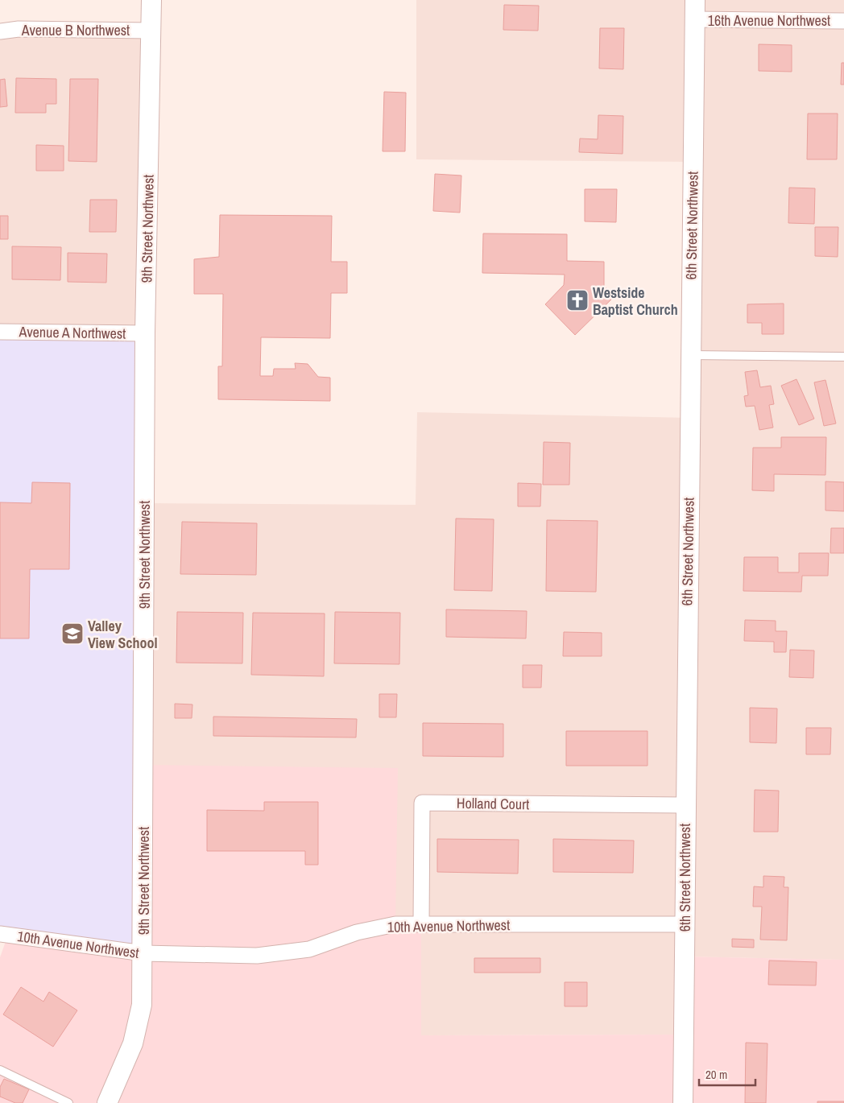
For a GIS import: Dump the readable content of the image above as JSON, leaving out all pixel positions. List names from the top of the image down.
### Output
{
  "streets": {
    "street": [
      "16th Avenue Northwest",
      "Avenue B Northwest",
      "6th Street Northwest",
      "9th Street Northwest",
      "Avenue A Northwest",
      "Holland Court",
      "10th Avenue Northwest"
    ]
  },
  "crossings": [
    ["16th Avenue Northwest", "6th Street Northwest"],
    ["Avenue B Northwest", "9th Street Northwest"],
    ["6th Street Northwest", "Holland Court"],
    ["6th Street Northwest", "10th Avenue Northwest"],
    ["9th Street Northwest", "Avenue A Northwest"],
    ["9th Street Northwest", "10th Avenue Northwest"],
    ["Holland Court", "10th Avenue Northwest"]
  ],
  "places": {
    "church": ["Westside Baptist Church"],
    "school or university": ["Valley View School"]
  },
  "scale_bar": "20 m"
}
